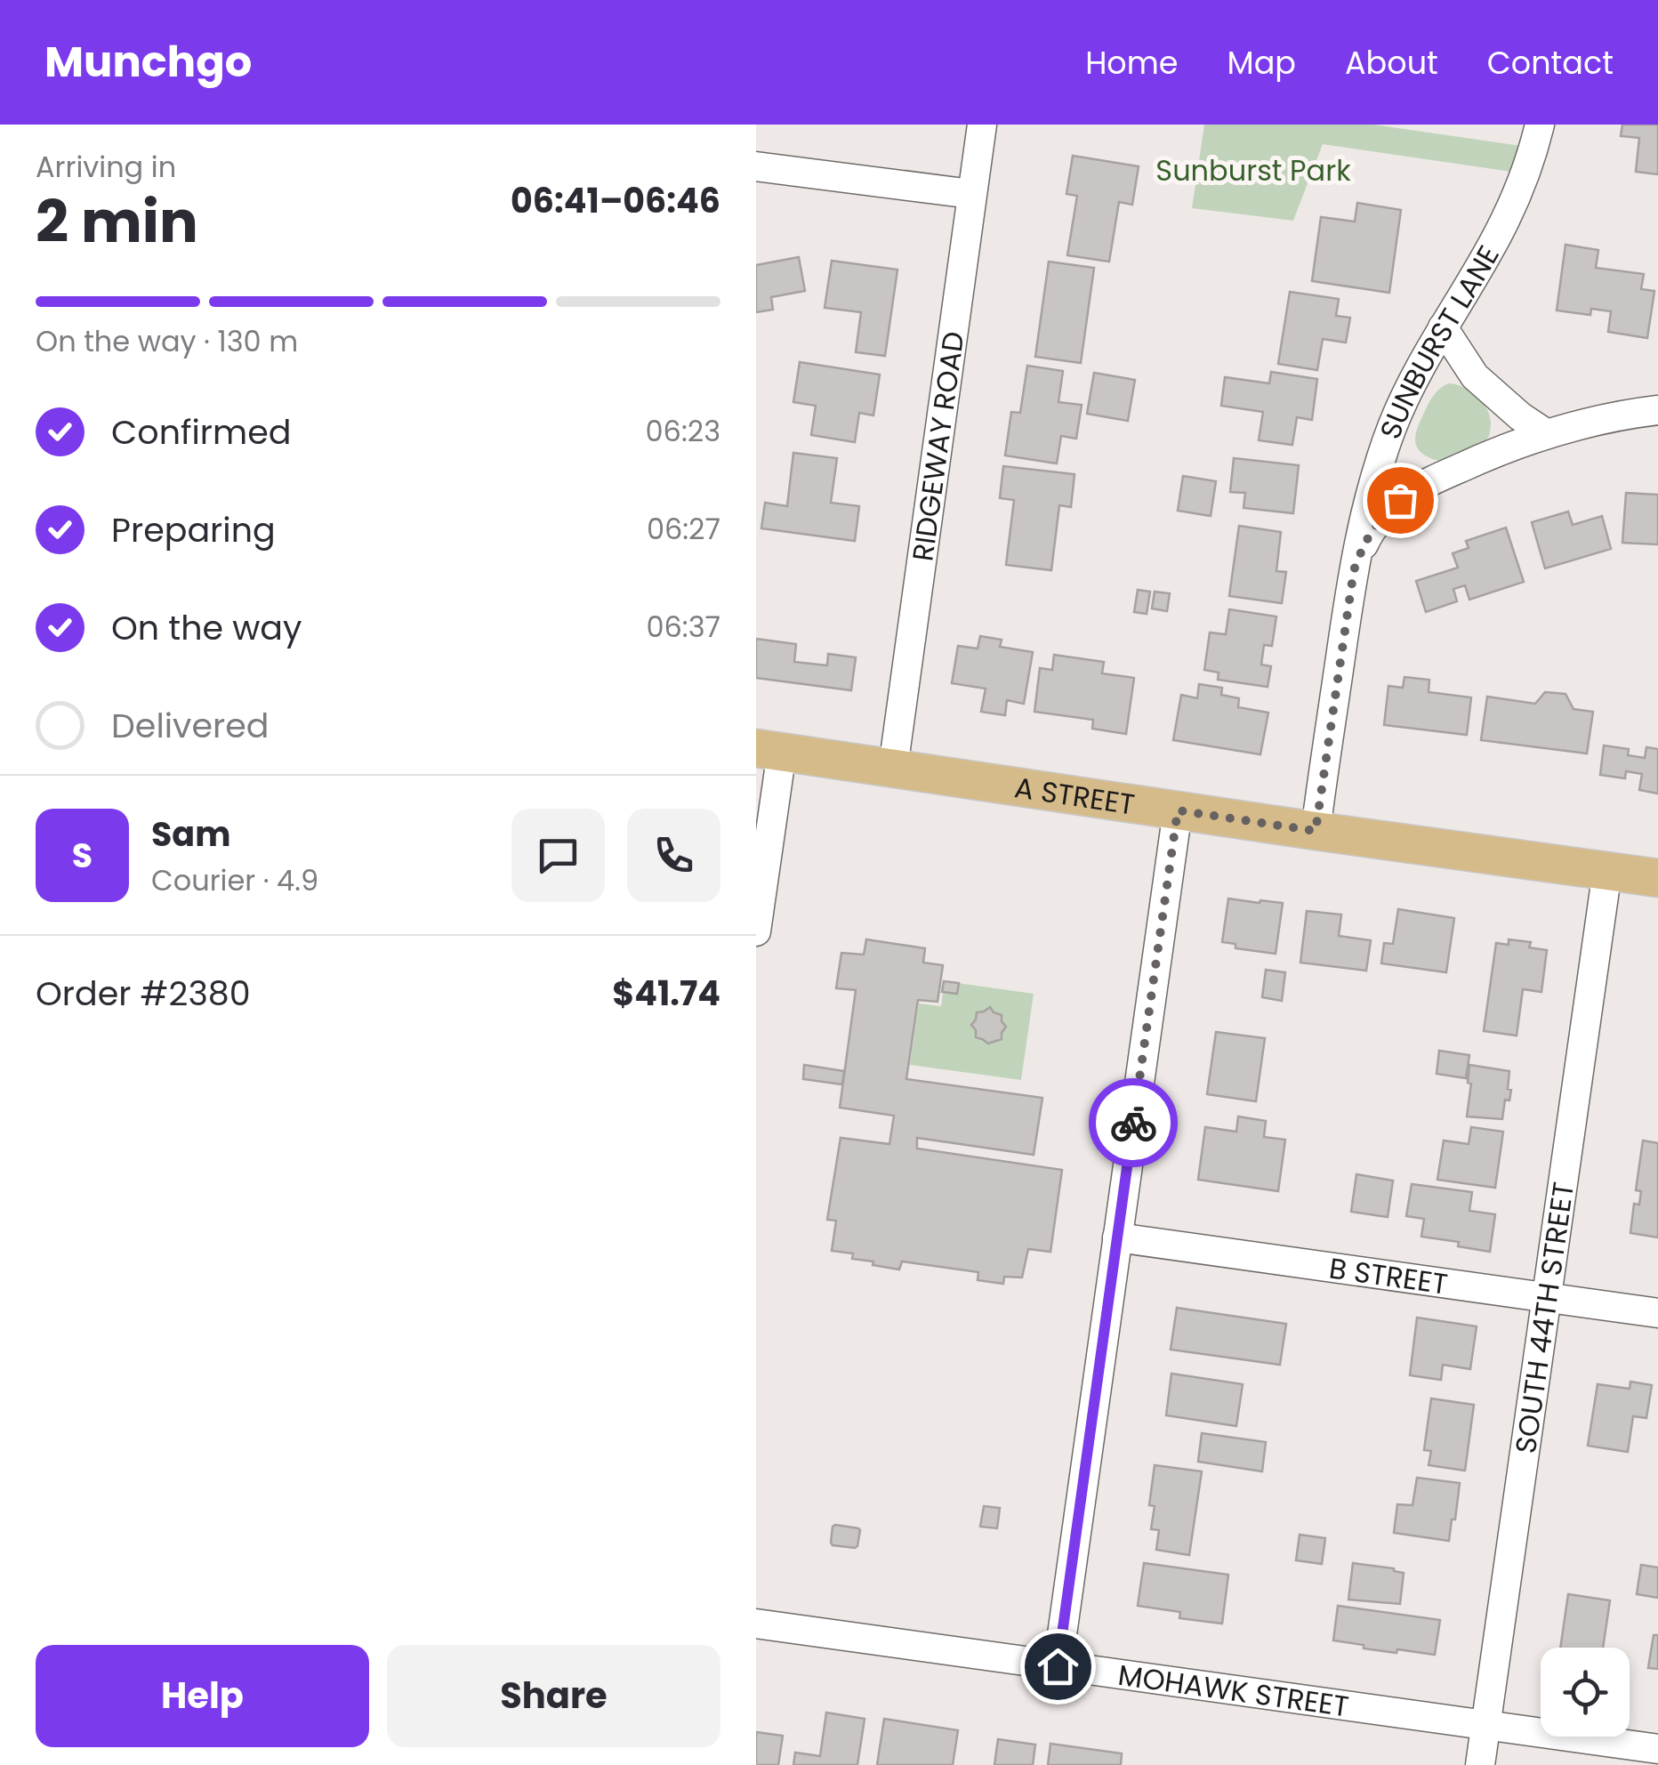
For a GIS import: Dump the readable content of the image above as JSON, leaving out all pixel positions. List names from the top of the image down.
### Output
{
  "streets": {
    "main road": ["A STREET"],
    "street": [
      "SUNBURST LANE",
      "RIDGEWAY ROAD",
      "B STREET",
      "SOUTH 44TH STREET",
      "MOHAWK STREET"
    ]
  },
  "crossings": [
    ["SUNBURST LANE", "A STREET"],
    ["RIDGEWAY ROAD", "A STREET"],
    ["A STREET", "SOUTH 44TH STREET"],
    ["B STREET", "SOUTH 44TH STREET"],
    ["SOUTH 44TH STREET", "MOHAWK STREET"]
  ],
  "parks": ["Sunburst Park"],
  "page": {
    "header": "Munchgo",
    "nav": [
      "Home",
      "Map",
      "About",
      "Contact"
    ],
    "heading": ["2 min", "Arriving in", "06:41–06:46"],
    "panel": [
      "Sam",
      "Courier · 4.9",
      "Order #2380",
      "$41.74"
    ],
    "bar": "On the way · 130 m",
    "list": [
      ["Confirmed", "06:23"],
      ["Preparing", "06:27"],
      ["On the way", "06:37"],
      "Delivered"
    ],
    "round": "S",
    "buttons": ["Help", "Share"]
  }
}
